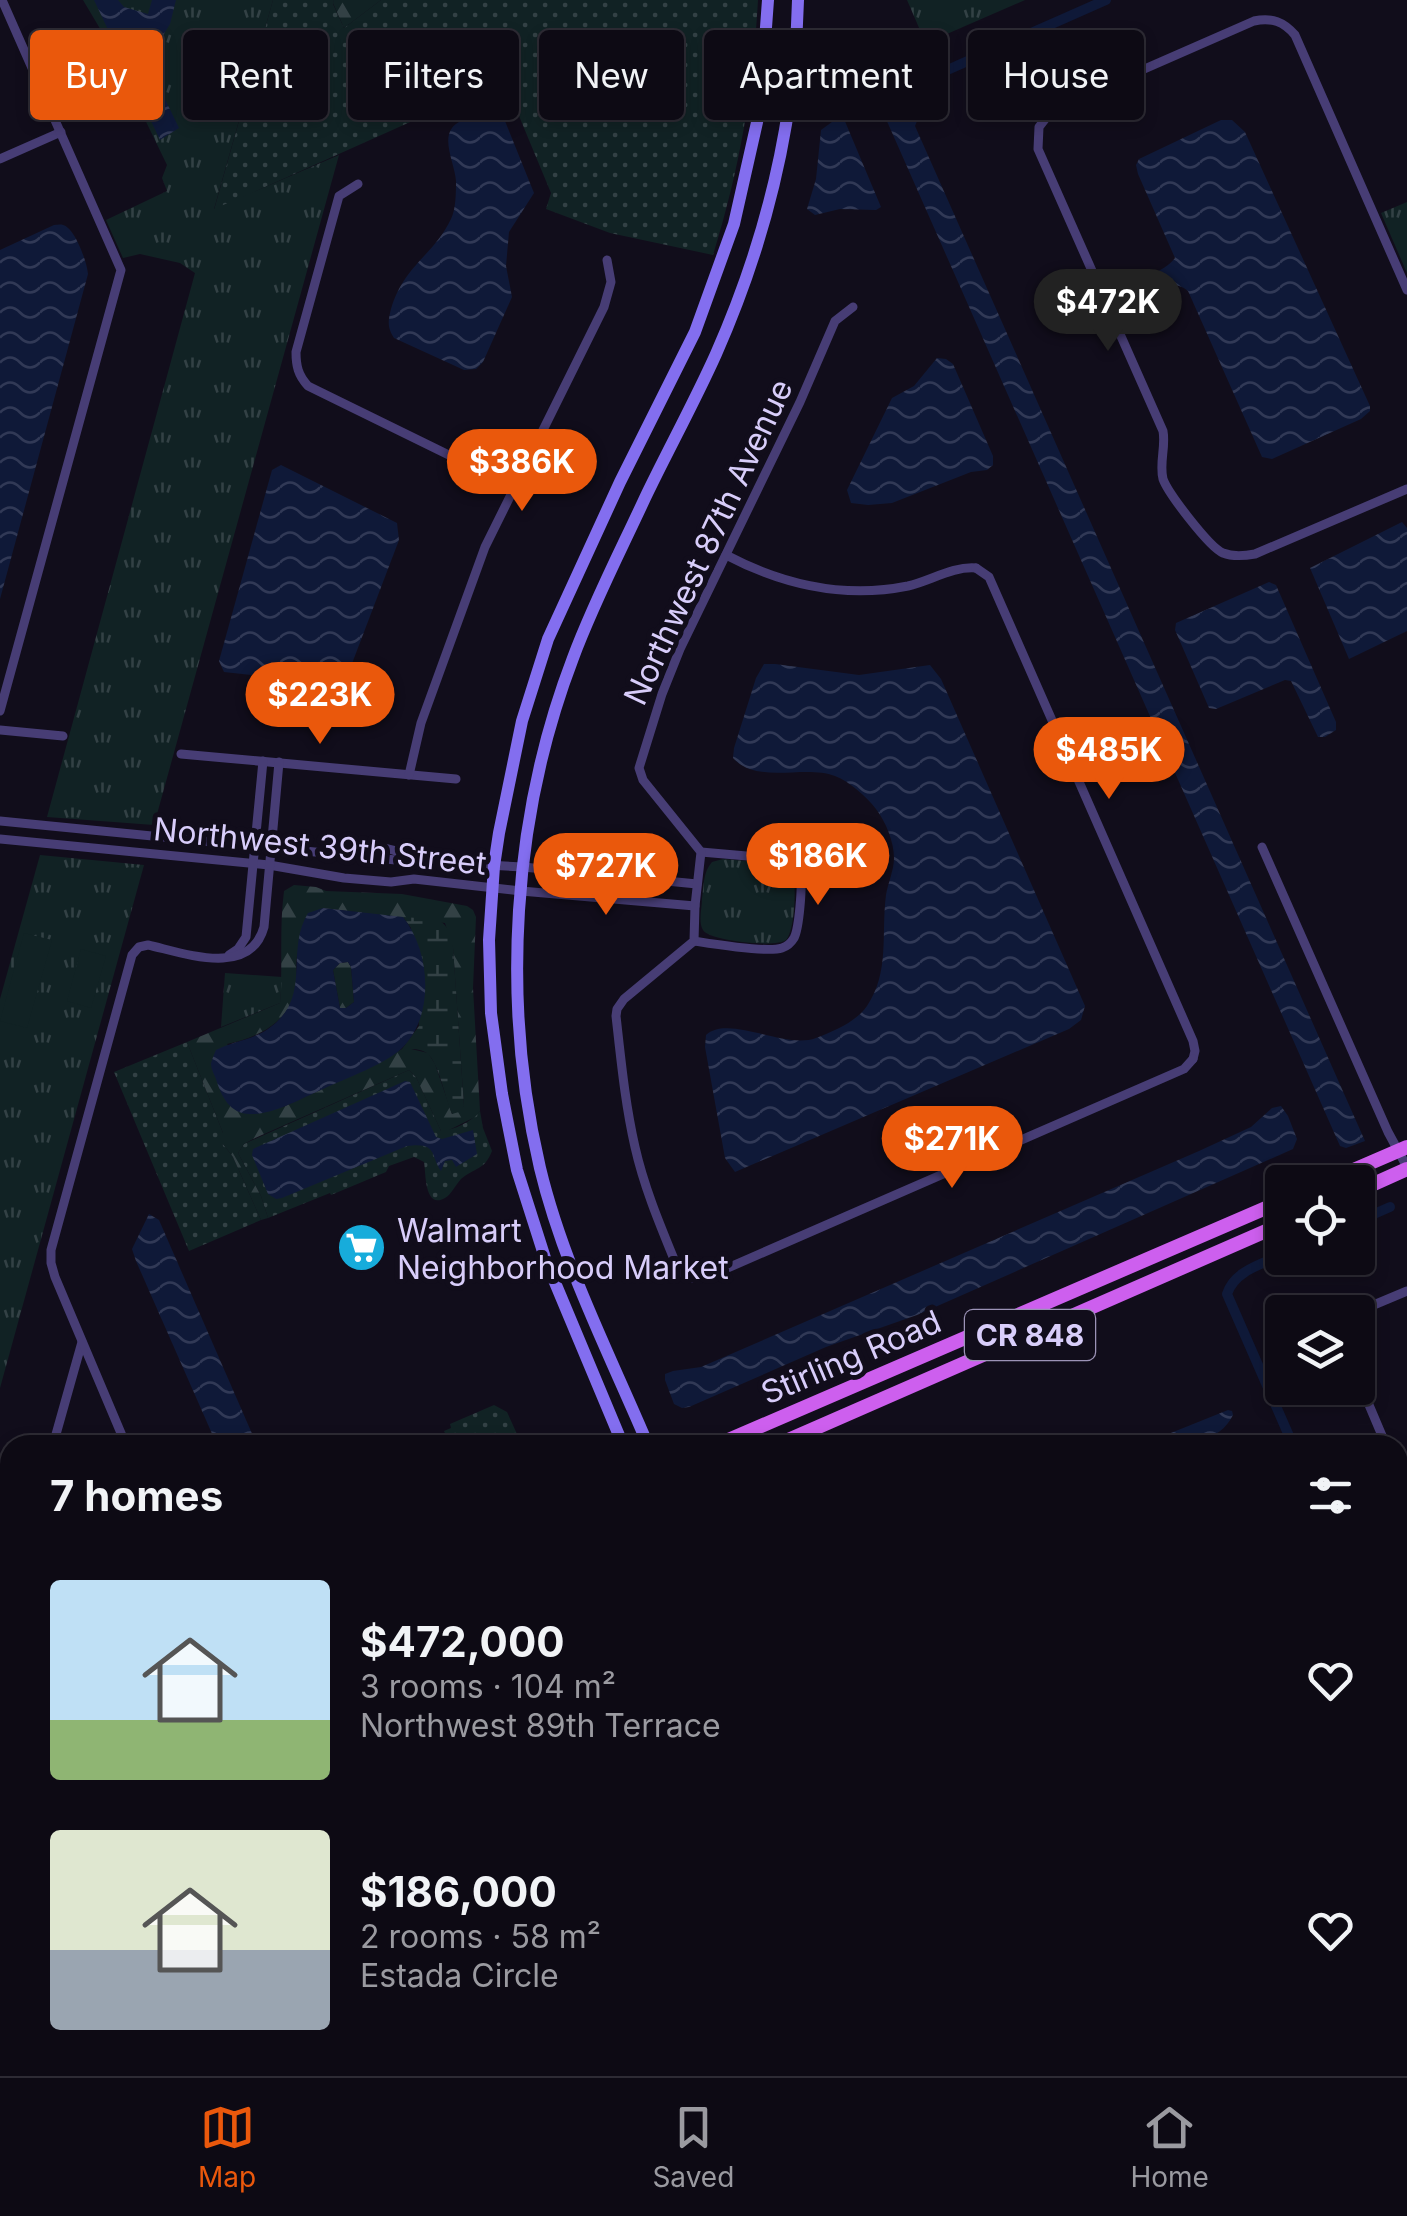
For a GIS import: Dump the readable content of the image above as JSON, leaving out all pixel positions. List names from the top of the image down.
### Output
{
  "streets": {
    "main road": ["CR 848", "Stirling Road"],
    "street": ["Northwest 87th Avenue", "Northwest 39th Street"]
  },
  "places": {
    "supermarket": ["Walmart Neighborhood Market"]
  },
  "page": {
    "chip": [
      "Buy",
      "Rent",
      "Filters",
      "New",
      "Apartment",
      "House"
    ],
    "price": [
      "$472K",
      "$386K",
      "$223K",
      "$485K",
      "$186K",
      "$727K",
      "$271K"
    ],
    "heading": "7 homes",
    "list": [
      {
        "name": "$472,000",
        "note": "3 rooms · 104 m² · Northwest 89th Terrace"
      },
      {
        "name": "$186,000",
        "note": "2 rooms · 58 m² · Estada Circle"
      }
    ],
    "tabs": ["Map", "Saved", "Home"]
  }
}
